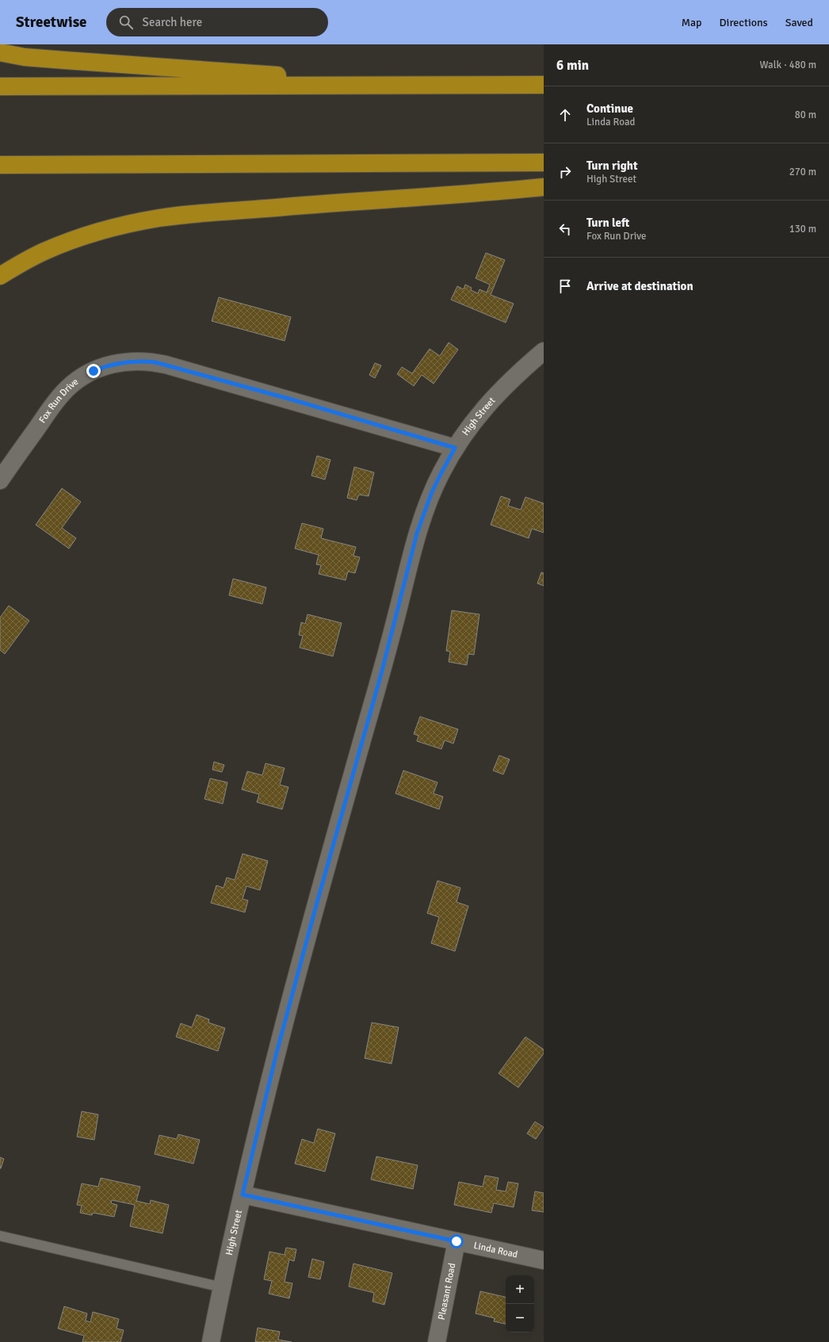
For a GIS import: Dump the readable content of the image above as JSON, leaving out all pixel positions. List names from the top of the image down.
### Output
{
  "streets": {
    "street": [
      "Fox Run Drive",
      "High Street",
      "Linda Road",
      "Pleasant Road"
    ]
  },
  "crossings": [
    ["Fox Run Drive", "High Street"],
    ["High Street", "Linda Road"],
    ["Linda Road", "Pleasant Road"]
  ],
  "page": {
    "header": "Streetwise",
    "search": "Search here",
    "nav": ["Map", "Directions", "Saved"],
    "heading": ["6 min", "Walk · 480 m"],
    "list": [
      ["Continue", "Linda Road", "80 m"],
      ["Turn right", "High Street", "270 m"],
      ["Turn left", "Fox Run Drive", "130 m"],
      "Arrive at destination"
    ],
    "map_buttons": ["+", "−"]
  }
}
